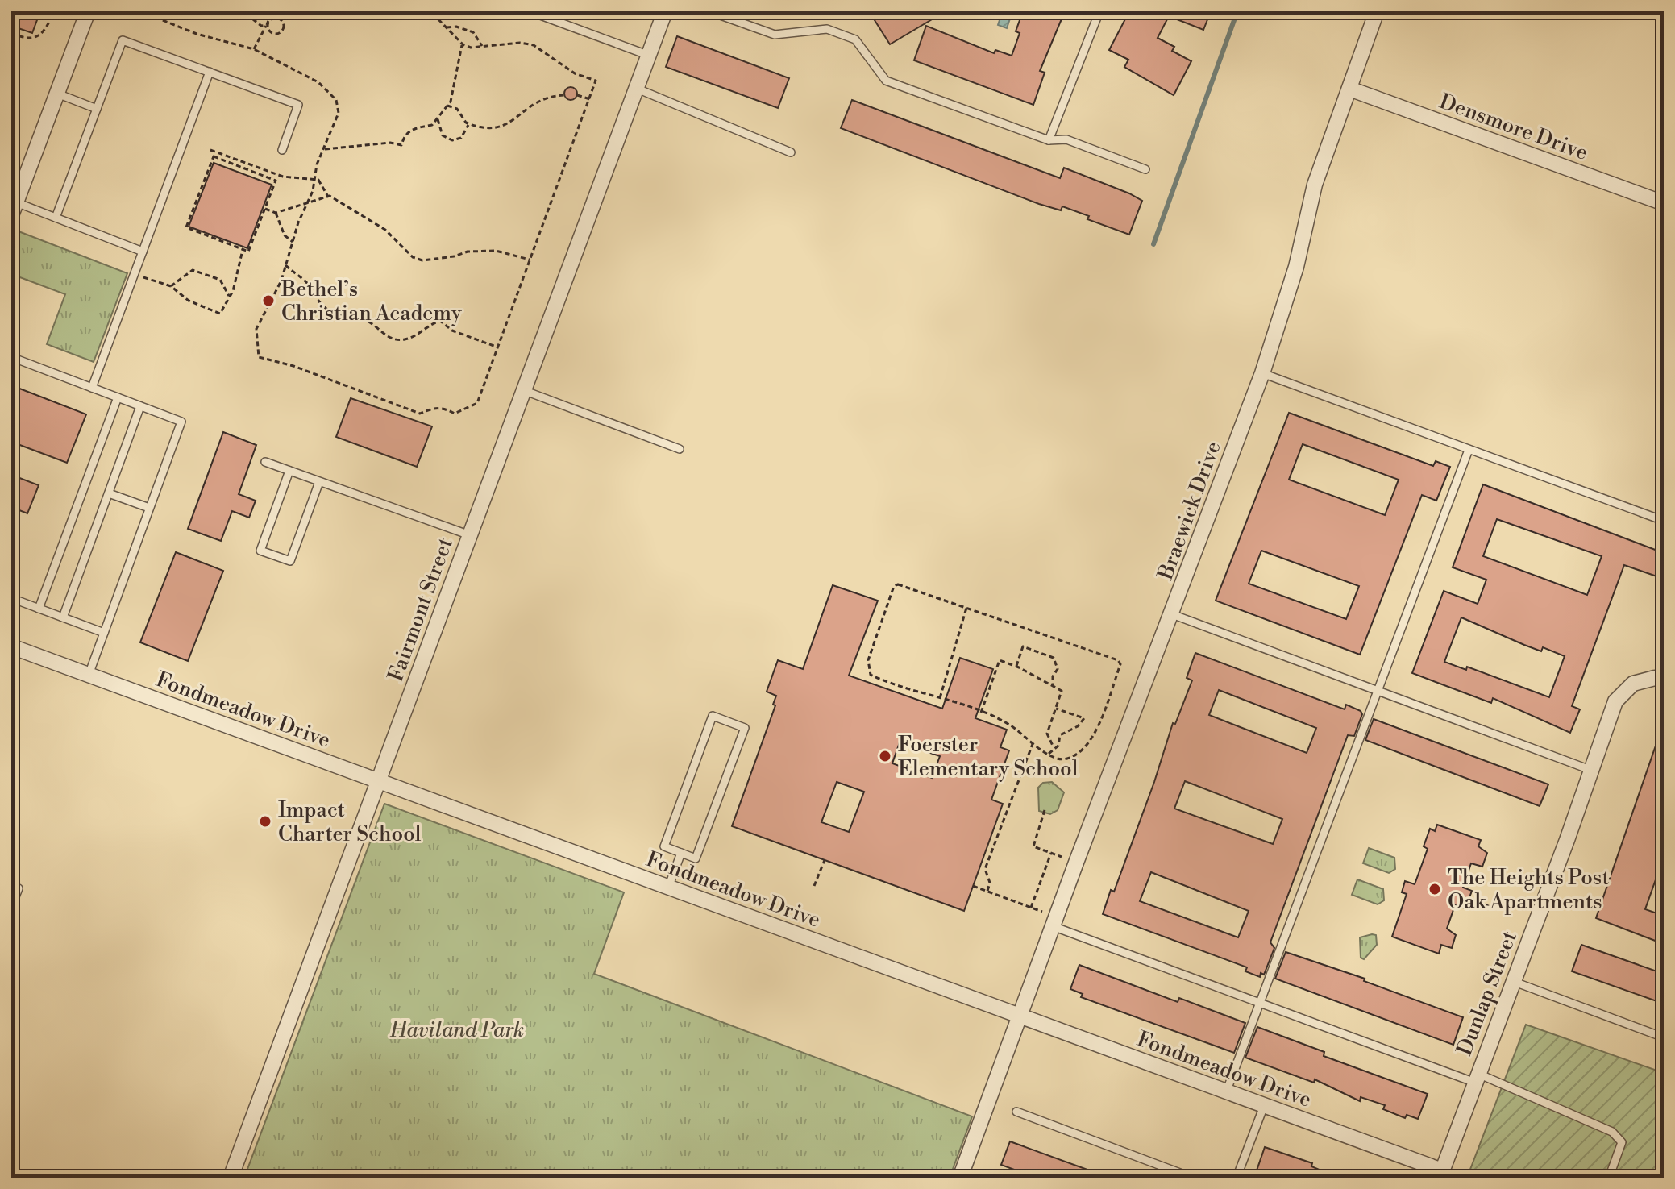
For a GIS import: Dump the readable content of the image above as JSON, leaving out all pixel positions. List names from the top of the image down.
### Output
{
  "streets": {
    "street": [
      "Densmore Drive",
      "Braewick Drive",
      "Fairmont Street",
      "Fondmeadow Drive",
      "Dunlap Street"
    ]
  },
  "crossings": [
    ["Densmore Drive", "Braewick Drive"],
    ["Braewick Drive", "Fondmeadow Drive"],
    ["Fairmont Street", "Fondmeadow Drive"],
    ["Fondmeadow Drive", "Dunlap Street"]
  ],
  "parks": ["Haviland Park"],
  "places": [
    "Bethel’s Christian Academy",
    "Foerster Elementary School",
    "Impact Charter School",
    "The Heights Post Oak Apartments"
  ]
}
